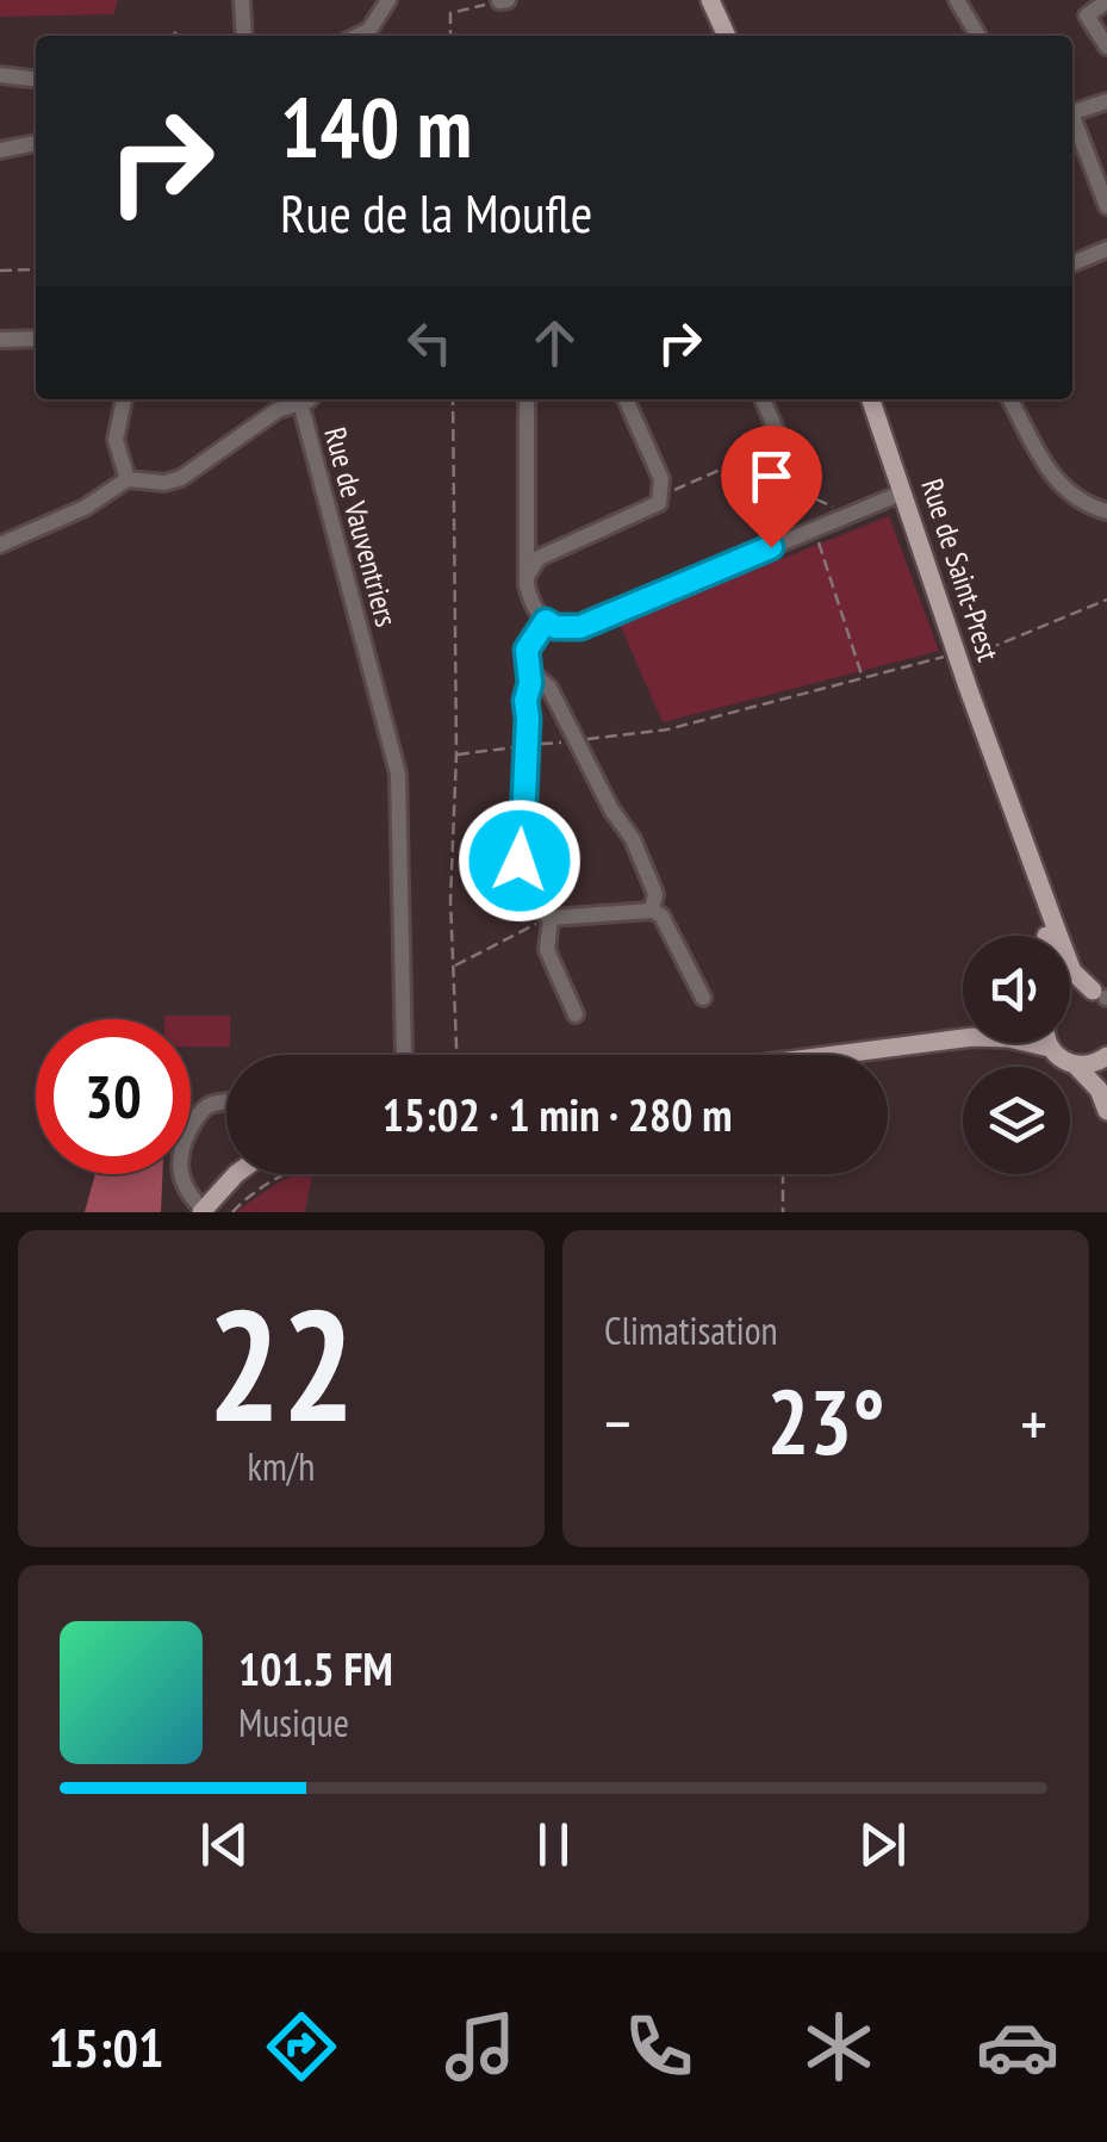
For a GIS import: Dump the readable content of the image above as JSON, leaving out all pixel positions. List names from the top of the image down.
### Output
{
  "streets": {
    "main road": ["Rue de Saint-Prest"],
    "street": ["Rue de Vauventriers"]
  },
  "page": {
    "turn": ["140 m", "Rue de la Moufle"],
    "limit": "30",
    "trip": "15:02 · 1 min · 280 m",
    "tile": [
      ["22", "km/h"],
      "Climatisation"
    ],
    "heat": ["−", "23°", "+"],
    "song": ["101.5 FM", "Musique"],
    "tabs": "15:01"
  }
}
